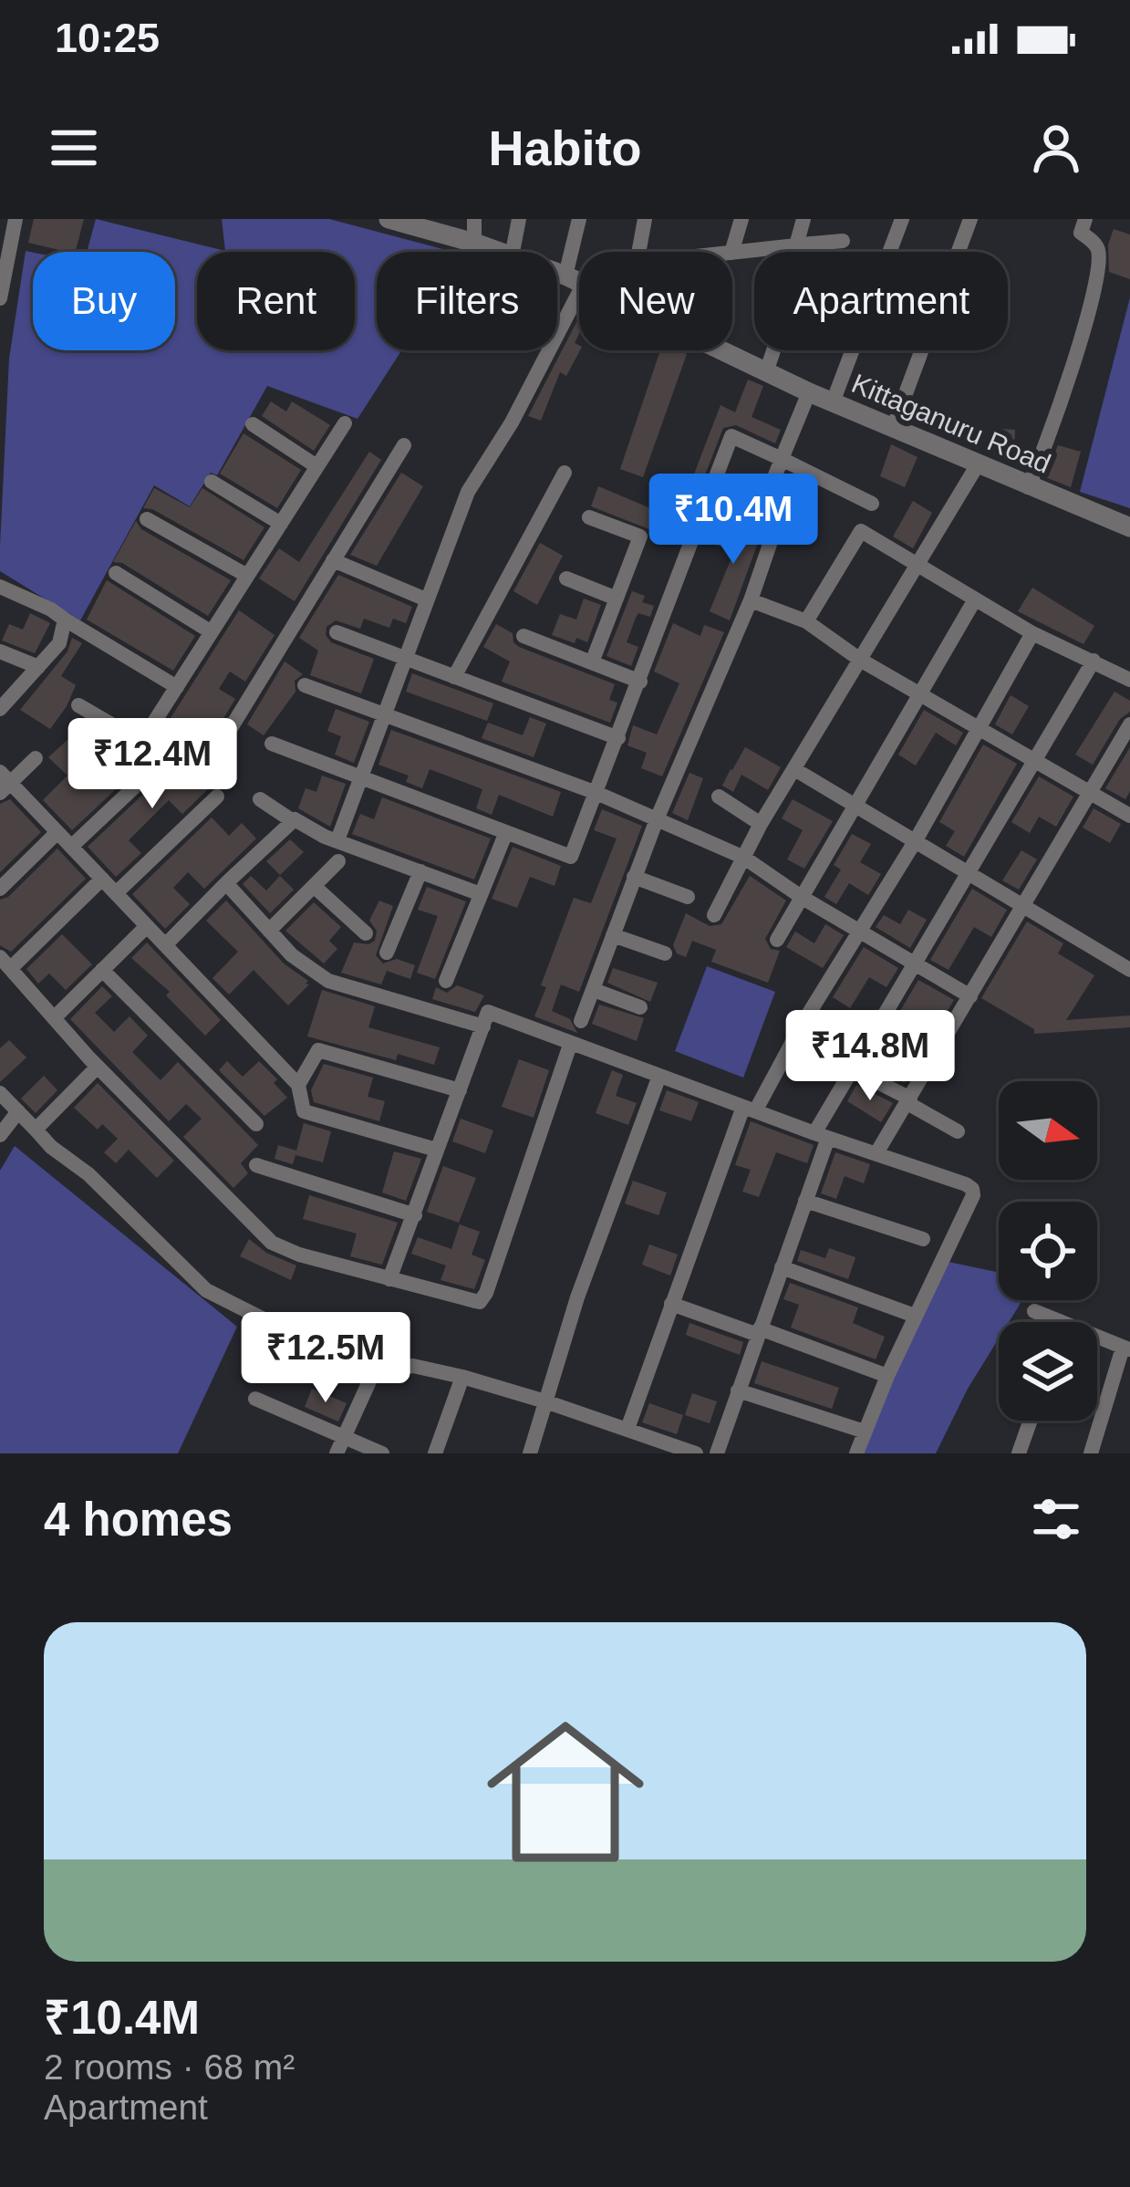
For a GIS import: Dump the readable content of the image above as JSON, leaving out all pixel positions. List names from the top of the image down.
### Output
{
  "streets": {
    "street": ["Kittaganuru Road"]
  },
  "north": "right",
  "page": {
    "status": "10:25",
    "header": "Habito",
    "chip": [
      "Buy",
      "Rent",
      "Filters",
      "New",
      "Apartment"
    ],
    "price": [
      "₹10.4M",
      "₹12.4M",
      "₹14.8M",
      "₹12.5M"
    ],
    "heading": "4 homes",
    "list": [
      {
        "name": "₹10.4M",
        "note": "2 rooms · 68 m² · Apartment"
      }
    ]
  }
}
